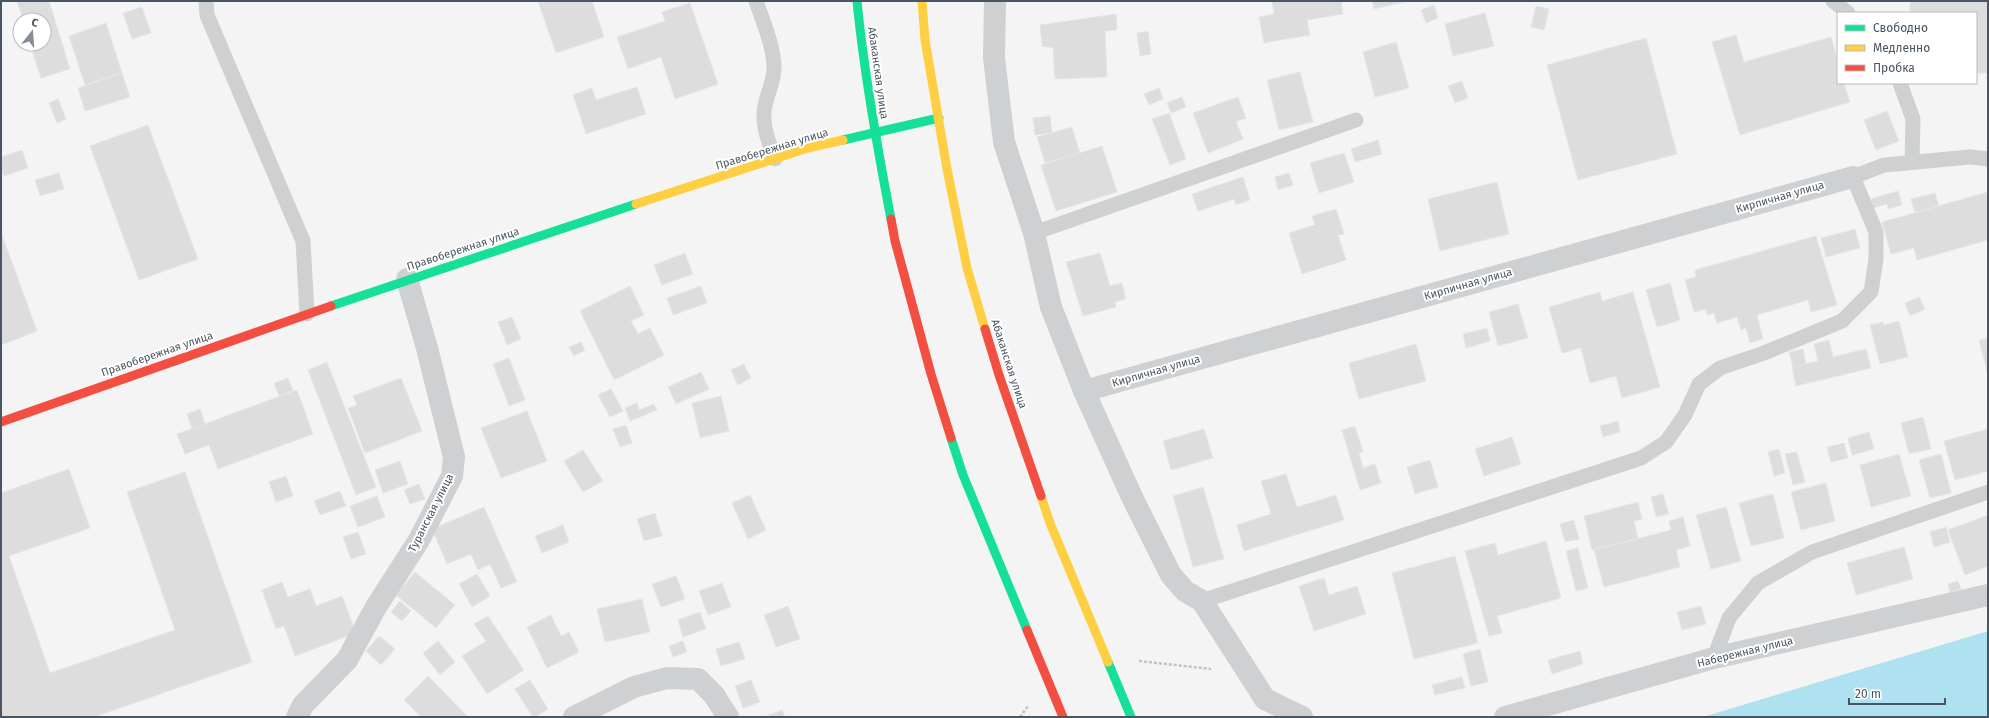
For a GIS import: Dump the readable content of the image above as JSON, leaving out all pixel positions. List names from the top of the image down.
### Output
{
  "streets": {
    "main road": ["Абаканская улица", "Правобережная улица"],
    "street": ["Кирпичная улица", "Туранская улица", "Набережная улица"]
  },
  "crossings": [
    ["Абаканская улица", "Правобережная улица"],
    ["Правобережная улица", "Туранская улица"]
  ],
  "legend": ["Свободно", "Медленно", "Пробка"],
  "scale_bar": "20 m",
  "north": "top"
}
